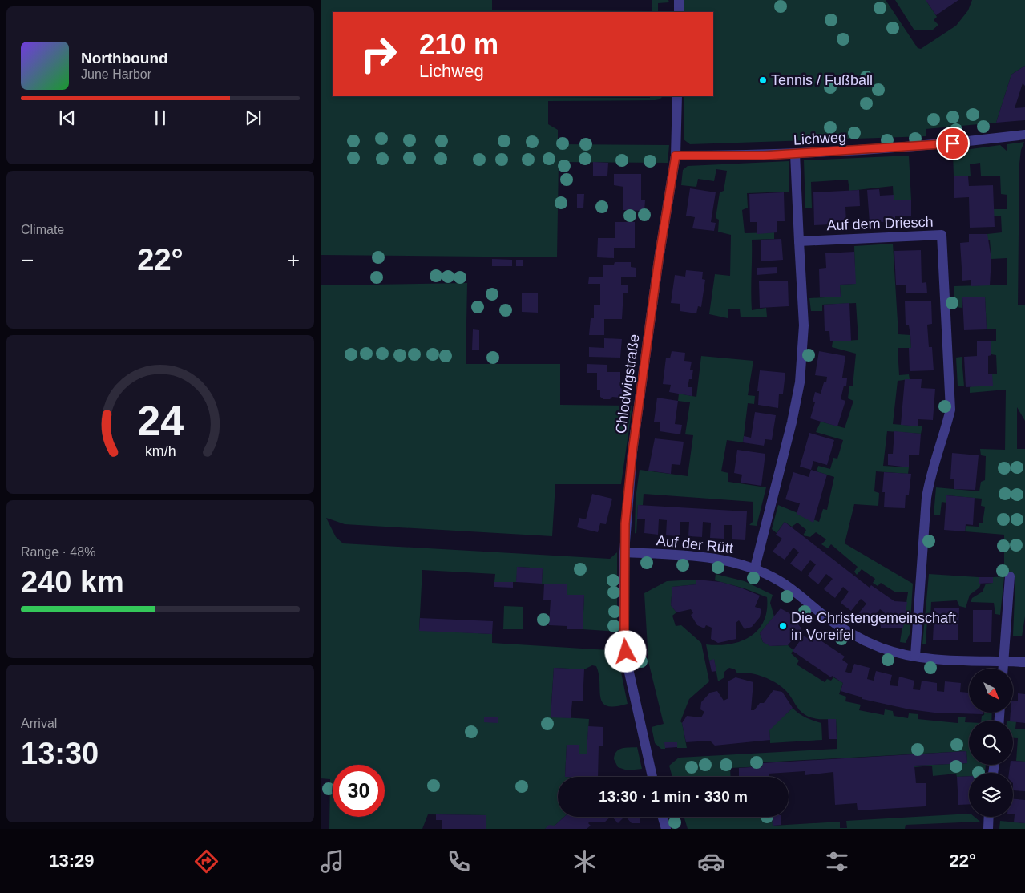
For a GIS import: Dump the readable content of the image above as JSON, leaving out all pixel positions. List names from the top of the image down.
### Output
{
  "streets": {
    "street": [
      "Lichweg",
      "Auf dem Driesch",
      "Chlodwigstraße",
      "Auf der Rütt"
    ]
  },
  "crossings": [
    ["Lichweg", "Chlodwigstraße"],
    ["Auf dem Driesch", "Auf der Rütt"],
    ["Chlodwigstraße", "Auf der Rütt"]
  ],
  "places": ["Tennis / Fußball", "Die Christengemeinschaft in Voreifel"],
  "north": "bottom right",
  "page": {
    "turn": ["210 m", "Lichweg"],
    "song": ["Northbound", "June Harbor"],
    "tile": [
      "Climate",
      ["Range · 48%", "240 km"],
      ["Arrival", "13:30"]
    ],
    "heat": ["−", "22°", "+"],
    "limit": "30",
    "trip": "13:30 · 1 min · 330 m",
    "tabs": ["13:29", "22°"],
    "gauge": ["24", "km/h"]
  }
}
